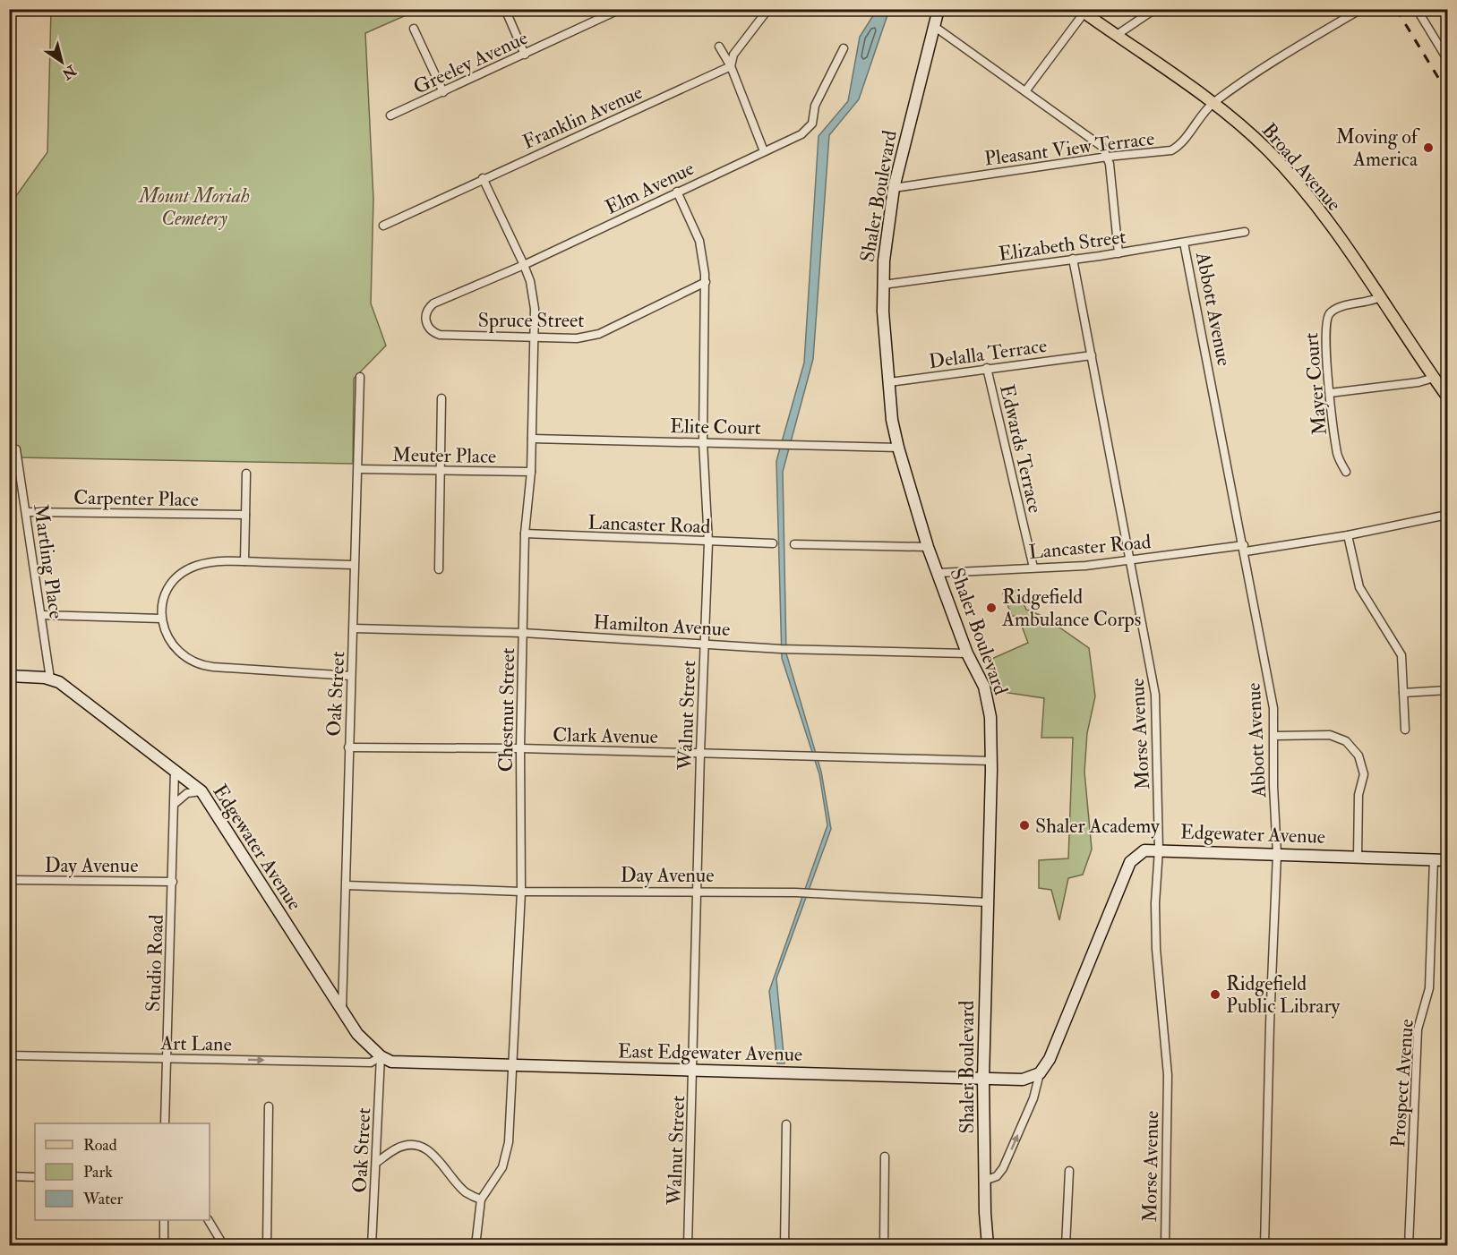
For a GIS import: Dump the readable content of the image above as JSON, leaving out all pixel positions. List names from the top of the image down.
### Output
{
  "streets": {
    "main road": ["Broad Avenue"],
    "street": [
      "Greeley Avenue",
      "Franklin Avenue",
      "Pleasant View Terrace",
      "Elm Avenue",
      "Shaler Boulevard",
      "Elizabeth Street",
      "Abbott Avenue",
      "Spruce Street",
      "Delalla Terrace",
      "Mayer Court",
      "Elite Court",
      "Edwards Terrace",
      "Meuter Place",
      "Carpenter Place",
      "Lancaster Road",
      "Martling Place",
      "Hamilton Avenue",
      "Oak Street",
      "Chestnut Street",
      "Walnut Street",
      "Morse Avenue",
      "Clark Avenue",
      "Edgewater Avenue",
      "Day Avenue",
      "Studio Road",
      "Art Lane",
      "East Edgewater Avenue",
      "Prospect Avenue"
    ]
  },
  "crossings": [
    ["Franklin Avenue", "Chestnut Street"],
    ["Pleasant View Terrace", "Broad Avenue"],
    ["Pleasant View Terrace", "Shaler Boulevard"],
    ["Broad Avenue", "Mayer Court"],
    ["Elm Avenue", "Spruce Street"],
    ["Elm Avenue", "Chestnut Street"],
    ["Elm Avenue", "Walnut Street"],
    ["Shaler Boulevard", "Elizabeth Street"],
    ["Shaler Boulevard", "Delalla Terrace"],
    ["Shaler Boulevard", "Elite Court"],
    ["Shaler Boulevard", "Lancaster Road"],
    ["Shaler Boulevard", "Hamilton Avenue"],
    ["Shaler Boulevard", "Clark Avenue"],
    ["Shaler Boulevard", "Day Avenue"],
    ["Shaler Boulevard", "East Edgewater Avenue"],
    ["Elizabeth Street", "Abbott Avenue"],
    ["Elizabeth Street", "Morse Avenue"],
    ["Abbott Avenue", "Lancaster Road"],
    ["Abbott Avenue", "Edgewater Avenue"],
    ["Spruce Street", "Chestnut Street"],
    ["Spruce Street", "Walnut Street"],
    ["Delalla Terrace", "Edwards Terrace"],
    ["Delalla Terrace", "Morse Avenue"],
    ["Elite Court", "Chestnut Street"],
    ["Elite Court", "Walnut Street"],
    ["Edwards Terrace", "Lancaster Road"],
    ["Meuter Place", "Oak Street"],
    ["Meuter Place", "Chestnut Street"],
    ["Carpenter Place", "Martling Place"],
    ["Lancaster Road", "Chestnut Street"],
    ["Lancaster Road", "Walnut Street"],
    ["Lancaster Road", "Morse Avenue"],
    ["Martling Place", "Edgewater Avenue"],
    ["Hamilton Avenue", "Oak Street"],
    ["Hamilton Avenue", "Chestnut Street"],
    ["Hamilton Avenue", "Walnut Street"],
    ["Oak Street", "Clark Avenue"],
    ["Oak Street", "Edgewater Avenue"],
    ["Oak Street", "Day Avenue"],
    ["Oak Street", "Art Lane"],
    ["Oak Street", "East Edgewater Avenue"],
    ["Chestnut Street", "Clark Avenue"],
    ["Chestnut Street", "Day Avenue"],
    ["Chestnut Street", "East Edgewater Avenue"],
    ["Walnut Street", "Clark Avenue"],
    ["Walnut Street", "Day Avenue"],
    ["Walnut Street", "East Edgewater Avenue"],
    ["Morse Avenue", "Edgewater Avenue"],
    ["Edgewater Avenue", "Studio Road"],
    ["Edgewater Avenue", "Art Lane"],
    ["Edgewater Avenue", "East Edgewater Avenue"],
    ["Edgewater Avenue", "Prospect Avenue"],
    ["Day Avenue", "Studio Road"],
    ["Studio Road", "Art Lane"],
    ["Art Lane", "East Edgewater Avenue"]
  ],
  "one_way": ["Art Lane"],
  "parks": ["Mount Moriah Cemetery"],
  "places": [
    "Moving of America",
    "Ridgefield Ambulance Corps",
    "Shaler Academy",
    "Ridgefield Public Library"
  ],
  "legend": ["Road", "Park", "Water"],
  "north": "bottom right"
}
